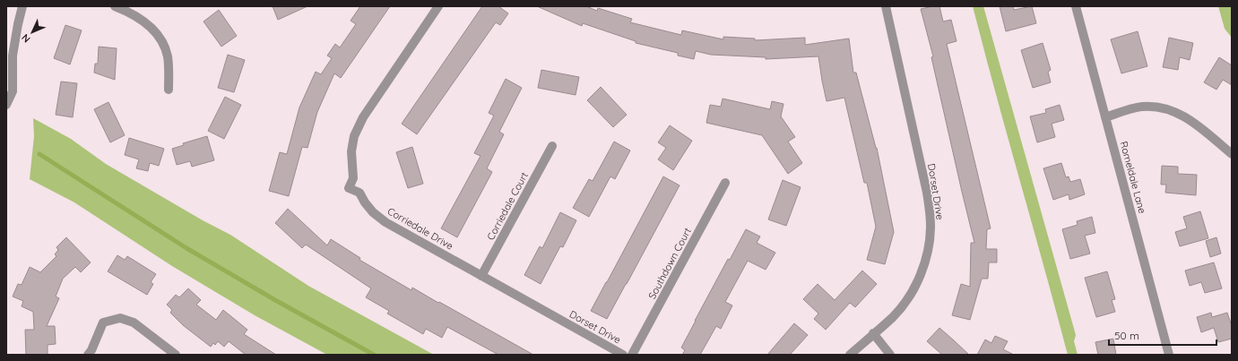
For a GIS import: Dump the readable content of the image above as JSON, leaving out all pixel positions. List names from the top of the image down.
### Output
{
  "streets": {
    "street": [
      "Romeldale Lane",
      "Dorset Drive",
      "Corriedale Court",
      "Corriedale Drive",
      "Southdown Court"
    ]
  },
  "crossings": [
    ["Dorset Drive", "Corriedale Drive"],
    ["Corriedale Court", "Corriedale Drive"]
  ],
  "scale_bar": "50 m",
  "north": "bottom left"
}
